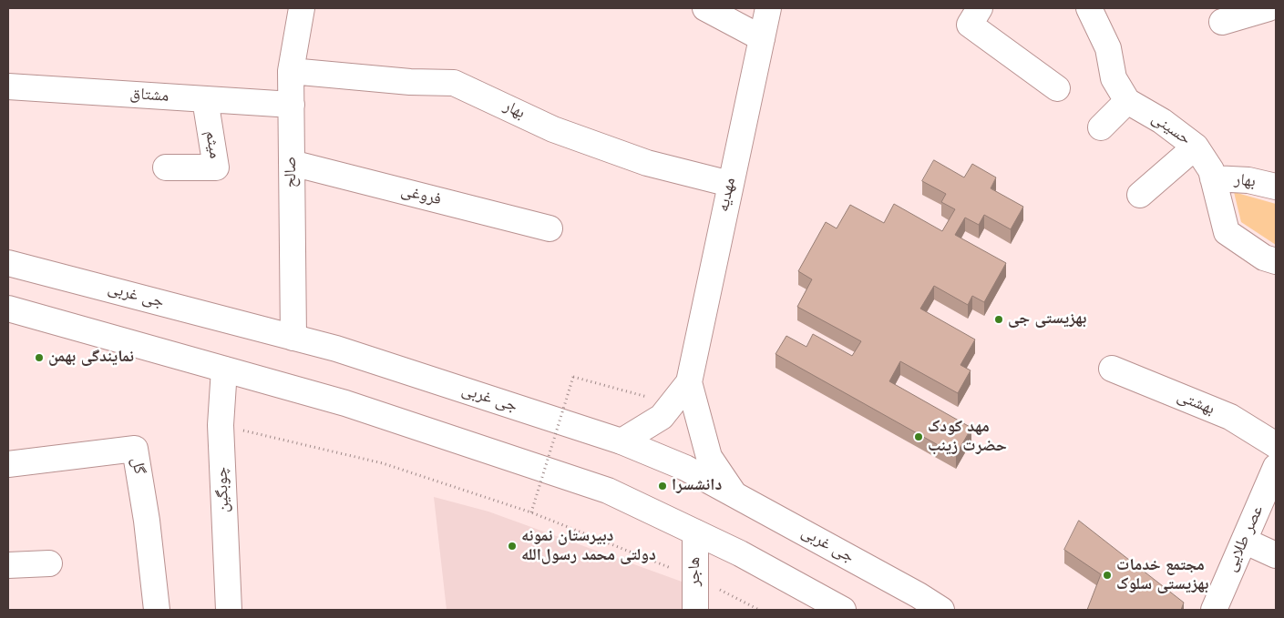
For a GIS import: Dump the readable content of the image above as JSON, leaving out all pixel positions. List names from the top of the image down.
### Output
{
  "streets": {
    "street": [
      "مشتاق",
      "بهار",
      "حسینی",
      "میثم",
      "صالح",
      "مهدیه",
      "فروغی",
      "جی غربی",
      "بهشتی",
      "گل",
      "چوبگین",
      "عصر طلایی",
      "هاجر"
    ]
  },
  "crossings": [
    ["مشتاق", "میثم"],
    ["مشتاق", "صالح"],
    ["بهار", "حسینی"],
    ["بهار", "صالح"],
    ["بهار", "مهدیه"],
    ["صالح", "فروغی"],
    ["صالح", "جی غربی"]
  ],
  "places": [
    "بهزیستی جی",
    "نمایندگی بهمن",
    "مهد کودک حضرت زینب",
    "دانشسرا",
    "دبیرستان نمونه دولتی محمد رسول‌الله",
    "مجتمع خدمات بهزیستی سلوک"
  ]
}
